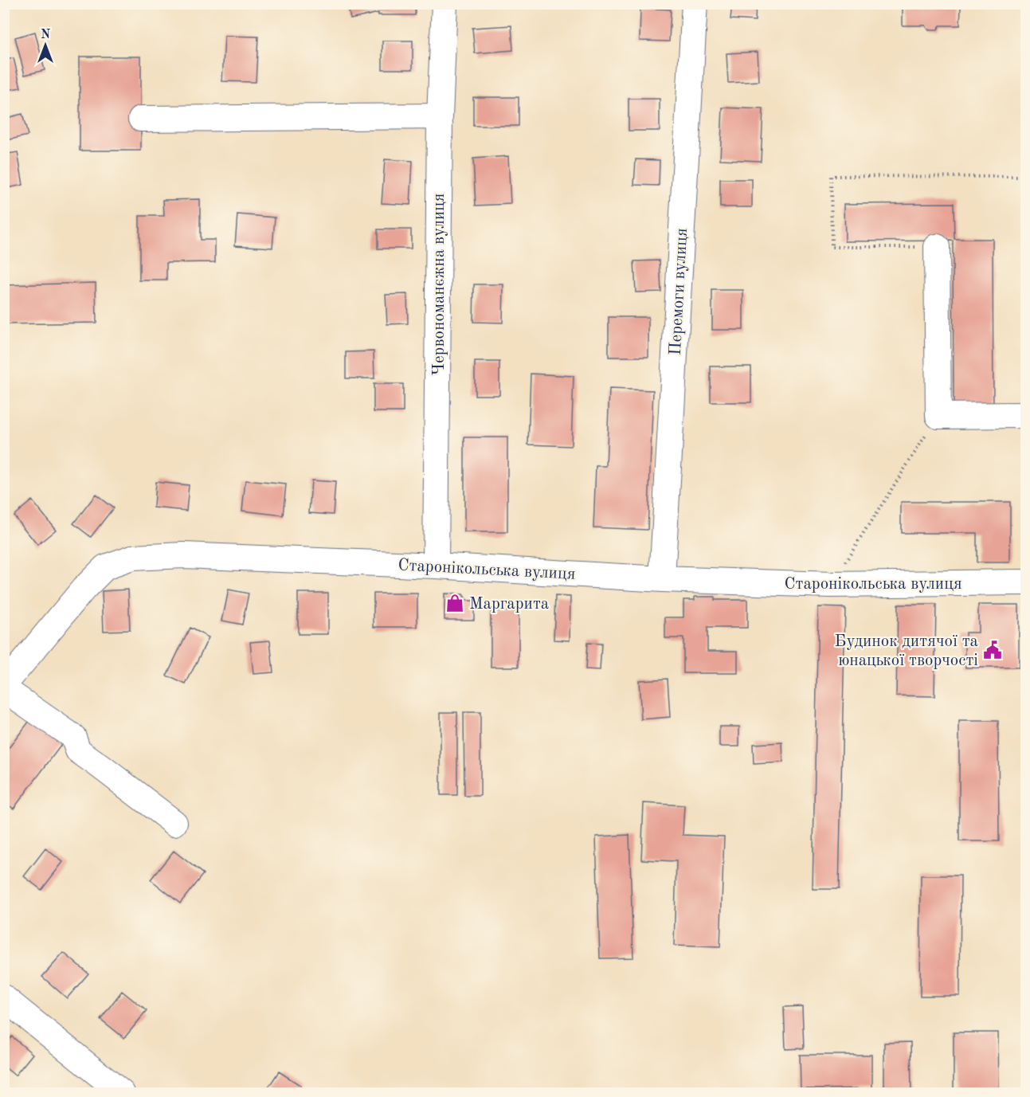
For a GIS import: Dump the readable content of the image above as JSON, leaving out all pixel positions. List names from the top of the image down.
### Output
{
  "streets": {
    "street": ["Червономанєжна вулиця", "Перемоги вулиця", "Старонікольська вулиця"]
  },
  "crossings": [
    ["Червономанєжна вулиця", "Старонікольська вулиця"],
    ["Перемоги вулиця", "Старонікольська вулиця"]
  ],
  "places": {
    "shop": ["Маргарита"],
    "public building": ["Будинок дитячої та юнацької творчості"]
  },
  "north": "top"
}
